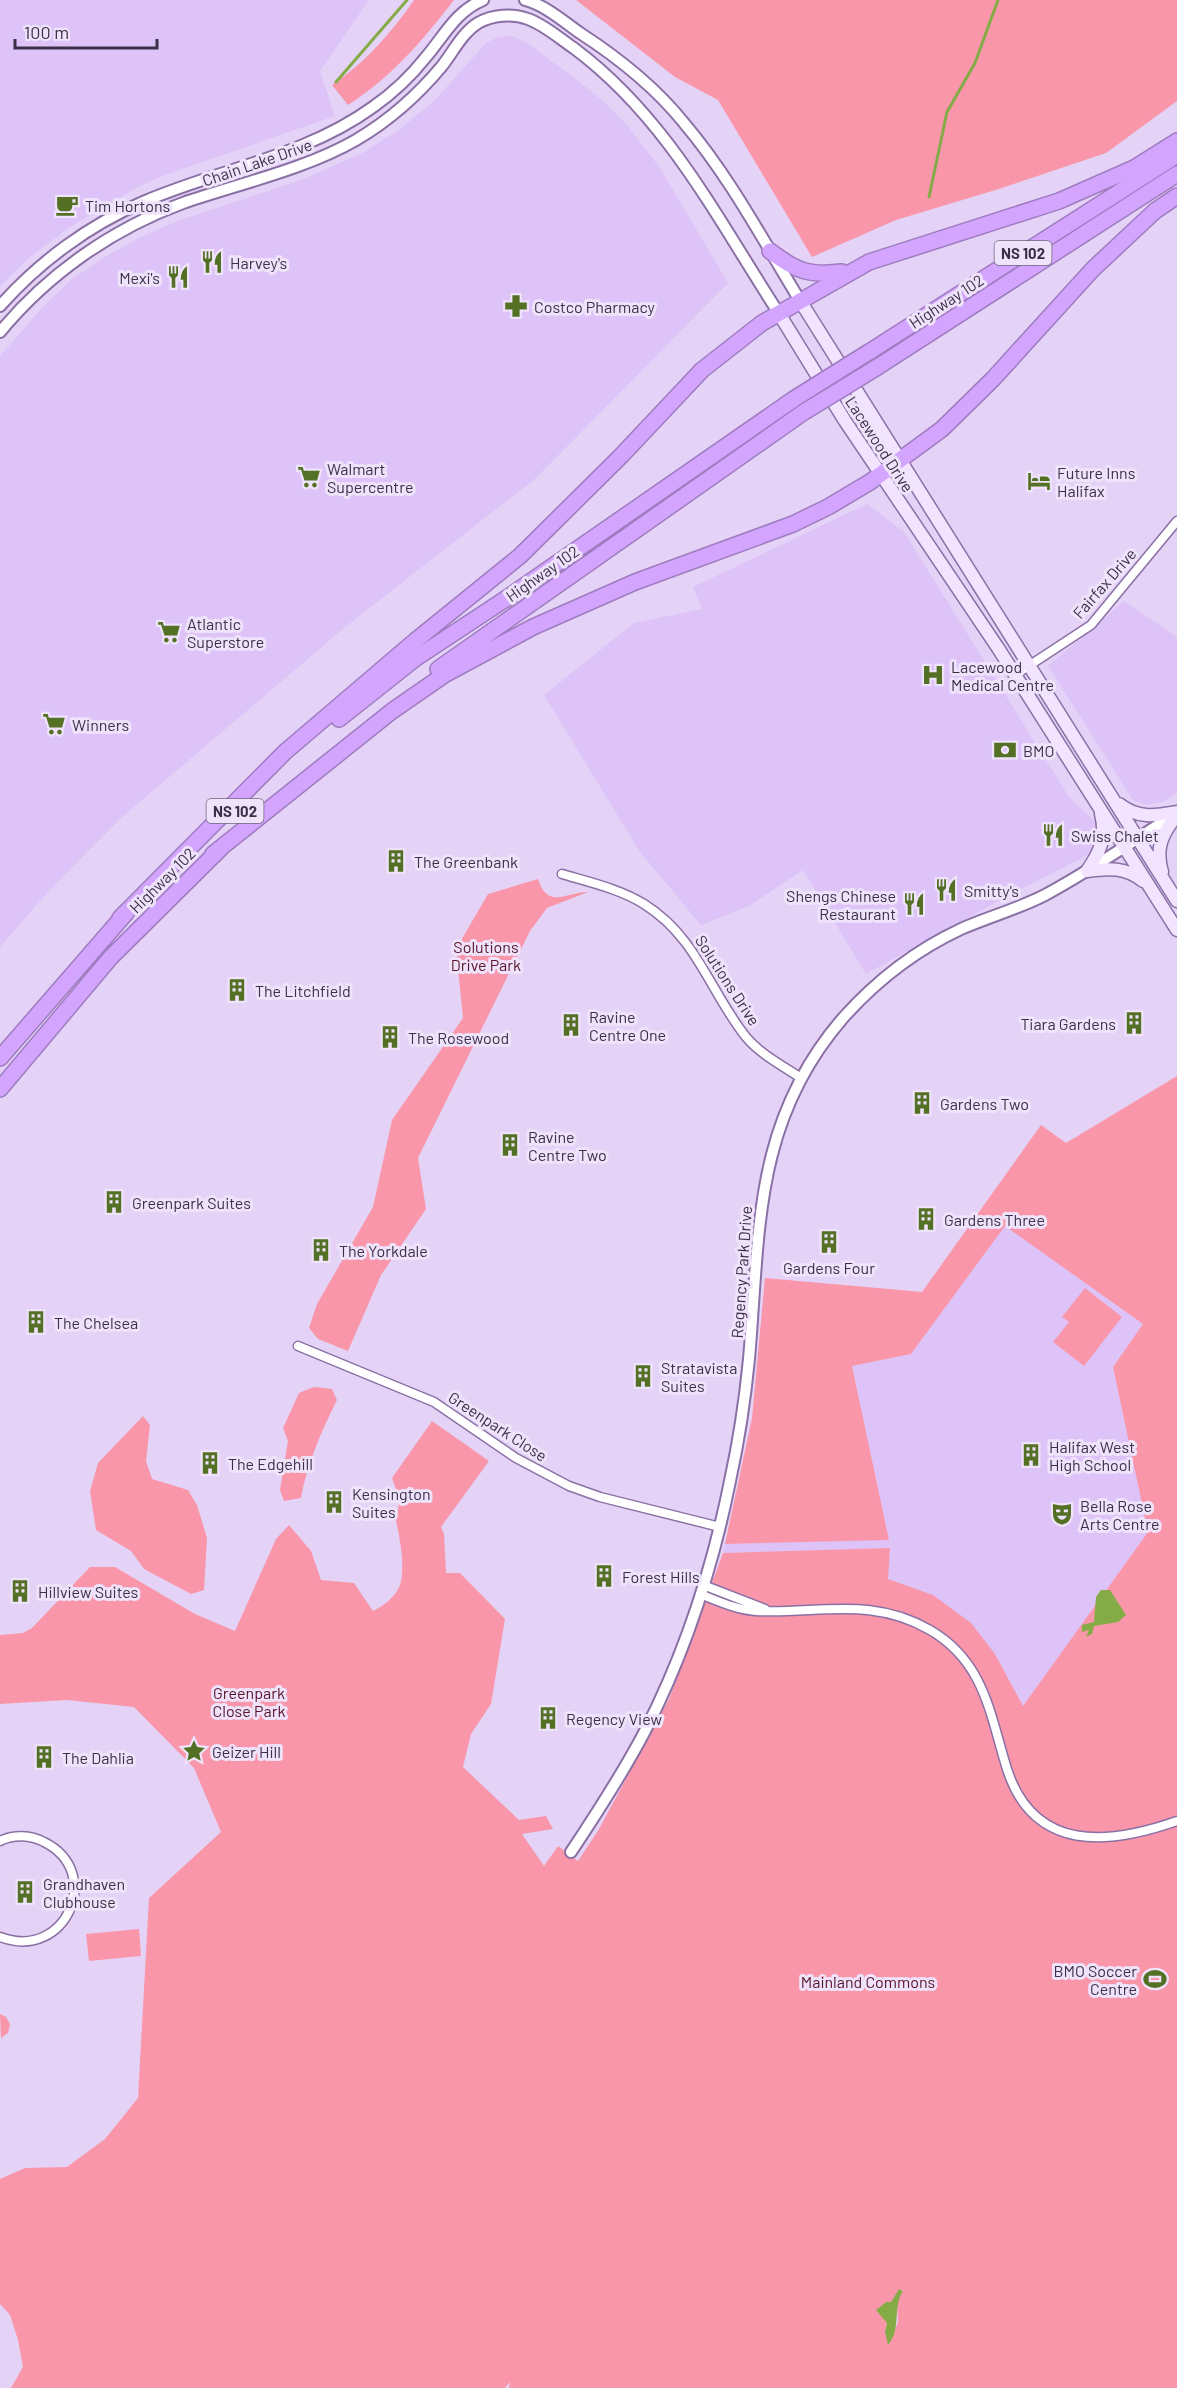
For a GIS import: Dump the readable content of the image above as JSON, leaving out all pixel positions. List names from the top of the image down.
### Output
{
  "streets": {
    "highway": ["NS 102", "Highway 102"],
    "main road": ["Lacewood Drive"],
    "street": [
      "Chain Lake Drive",
      "Fairfax Drive",
      "Solutions Drive",
      "Regency Park Drive",
      "Greenpark Close"
    ]
  },
  "crossings": [
    ["Chain Lake Drive", "Lacewood Drive"],
    ["Lacewood Drive", "Fairfax Drive"],
    ["Lacewood Drive", "Regency Park Drive"],
    ["Solutions Drive", "Regency Park Drive"],
    ["Regency Park Drive", "Greenpark Close"]
  ],
  "parks": ["Solutions Drive Park", "Greenpark Close Park", "Mainland Commons"],
  "places": {
    "cafe": ["Tim Hortons"],
    "restaurant": [
      "Harvey's",
      "Mexi's",
      "Swiss Chalet",
      "Smitty's",
      "Shengs Chinese Restaurant"
    ],
    "pharmacy": ["Costco Pharmacy"],
    "supermarket": ["Walmart Supercentre", "Atlantic Superstore", "Winners"],
    "hotel": ["Future Inns Halifax"],
    "hospital": ["Lacewood Medical Centre"],
    "bank": ["BMO"],
    "building": [
      "The Greenbank",
      "The Litchfield",
      "Tiara Gardens",
      "Ravine Centre One",
      "The Rosewood",
      "Gardens Two",
      "Ravine Centre Two",
      "Greenpark Suites",
      "Gardens Three",
      "Gardens Four",
      "The Yorkdale",
      "The Chelsea",
      "Stratavista Suites",
      "Halifax West High School",
      "The Edgehill",
      "Kensington Suites",
      "Forest Hills",
      "Hillview Suites",
      "Regency View",
      "The Dahlia",
      "Grandhaven Clubhouse"
    ],
    "theatre": ["Bella Rose Arts Centre"],
    "place": ["Geizer Hill"],
    "sports": ["BMO Soccer Centre"]
  },
  "scale_bar": "100 m"
}
